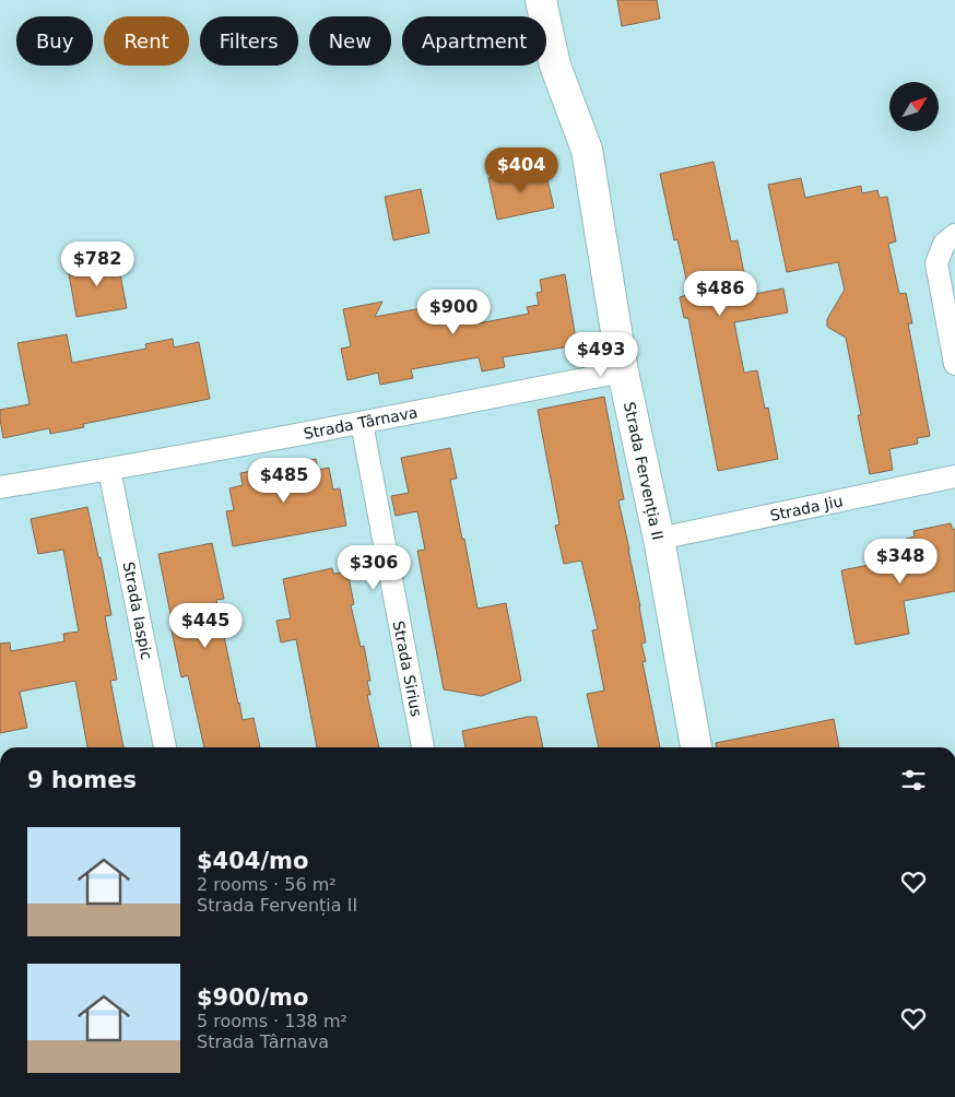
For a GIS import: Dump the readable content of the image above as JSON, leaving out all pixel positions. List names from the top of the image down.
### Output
{
  "streets": {
    "street": [
      "Strada Târnava",
      "Strada Fervenția II",
      "Strada Jiu",
      "Strada Iaspic",
      "Strada Sirius"
    ]
  },
  "crossings": [
    ["Strada Târnava", "Strada Fervenția II"],
    ["Strada Târnava", "Strada Iaspic"],
    ["Strada Târnava", "Strada Sirius"],
    ["Strada Fervenția II", "Strada Jiu"]
  ],
  "north": "top right",
  "page": {
    "chip": [
      "Buy",
      "Rent",
      "Filters",
      "New",
      "Apartment"
    ],
    "price": [
      "$404",
      "$782",
      "$486",
      "$900",
      "$493",
      "$485",
      "$348",
      "$306",
      "$445"
    ],
    "heading": "9 homes",
    "list": [
      {
        "name": "$404/mo",
        "note": "2 rooms · 56 m² · Strada Fervenția II"
      },
      {
        "name": "$900/mo",
        "note": "5 rooms · 138 m² · Strada Târnava"
      }
    ]
  }
}
